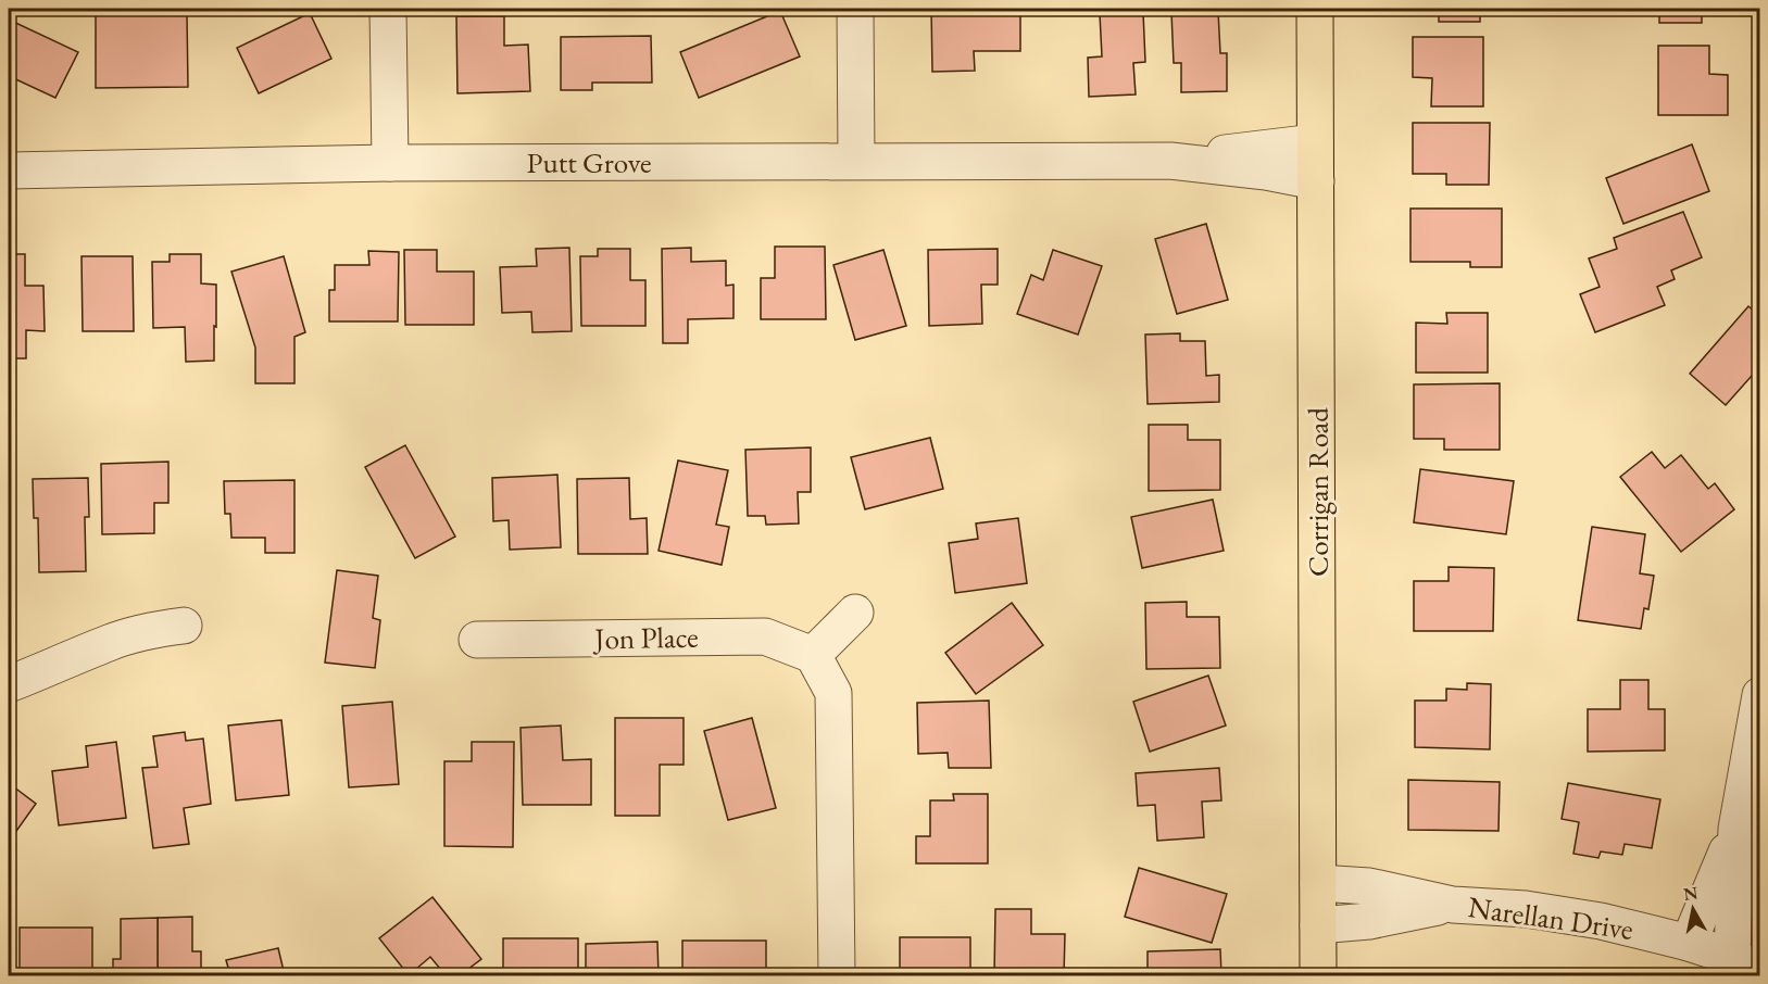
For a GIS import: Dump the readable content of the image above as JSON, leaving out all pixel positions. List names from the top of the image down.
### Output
{
  "streets": {
    "main road": ["Corrigan Road"],
    "street": ["Putt Grove", "Jon Place", "Narellan Drive"]
  },
  "crossings": [
    ["Putt Grove", "Corrigan Road"],
    ["Corrigan Road", "Narellan Drive"]
  ],
  "north": "top"
}
